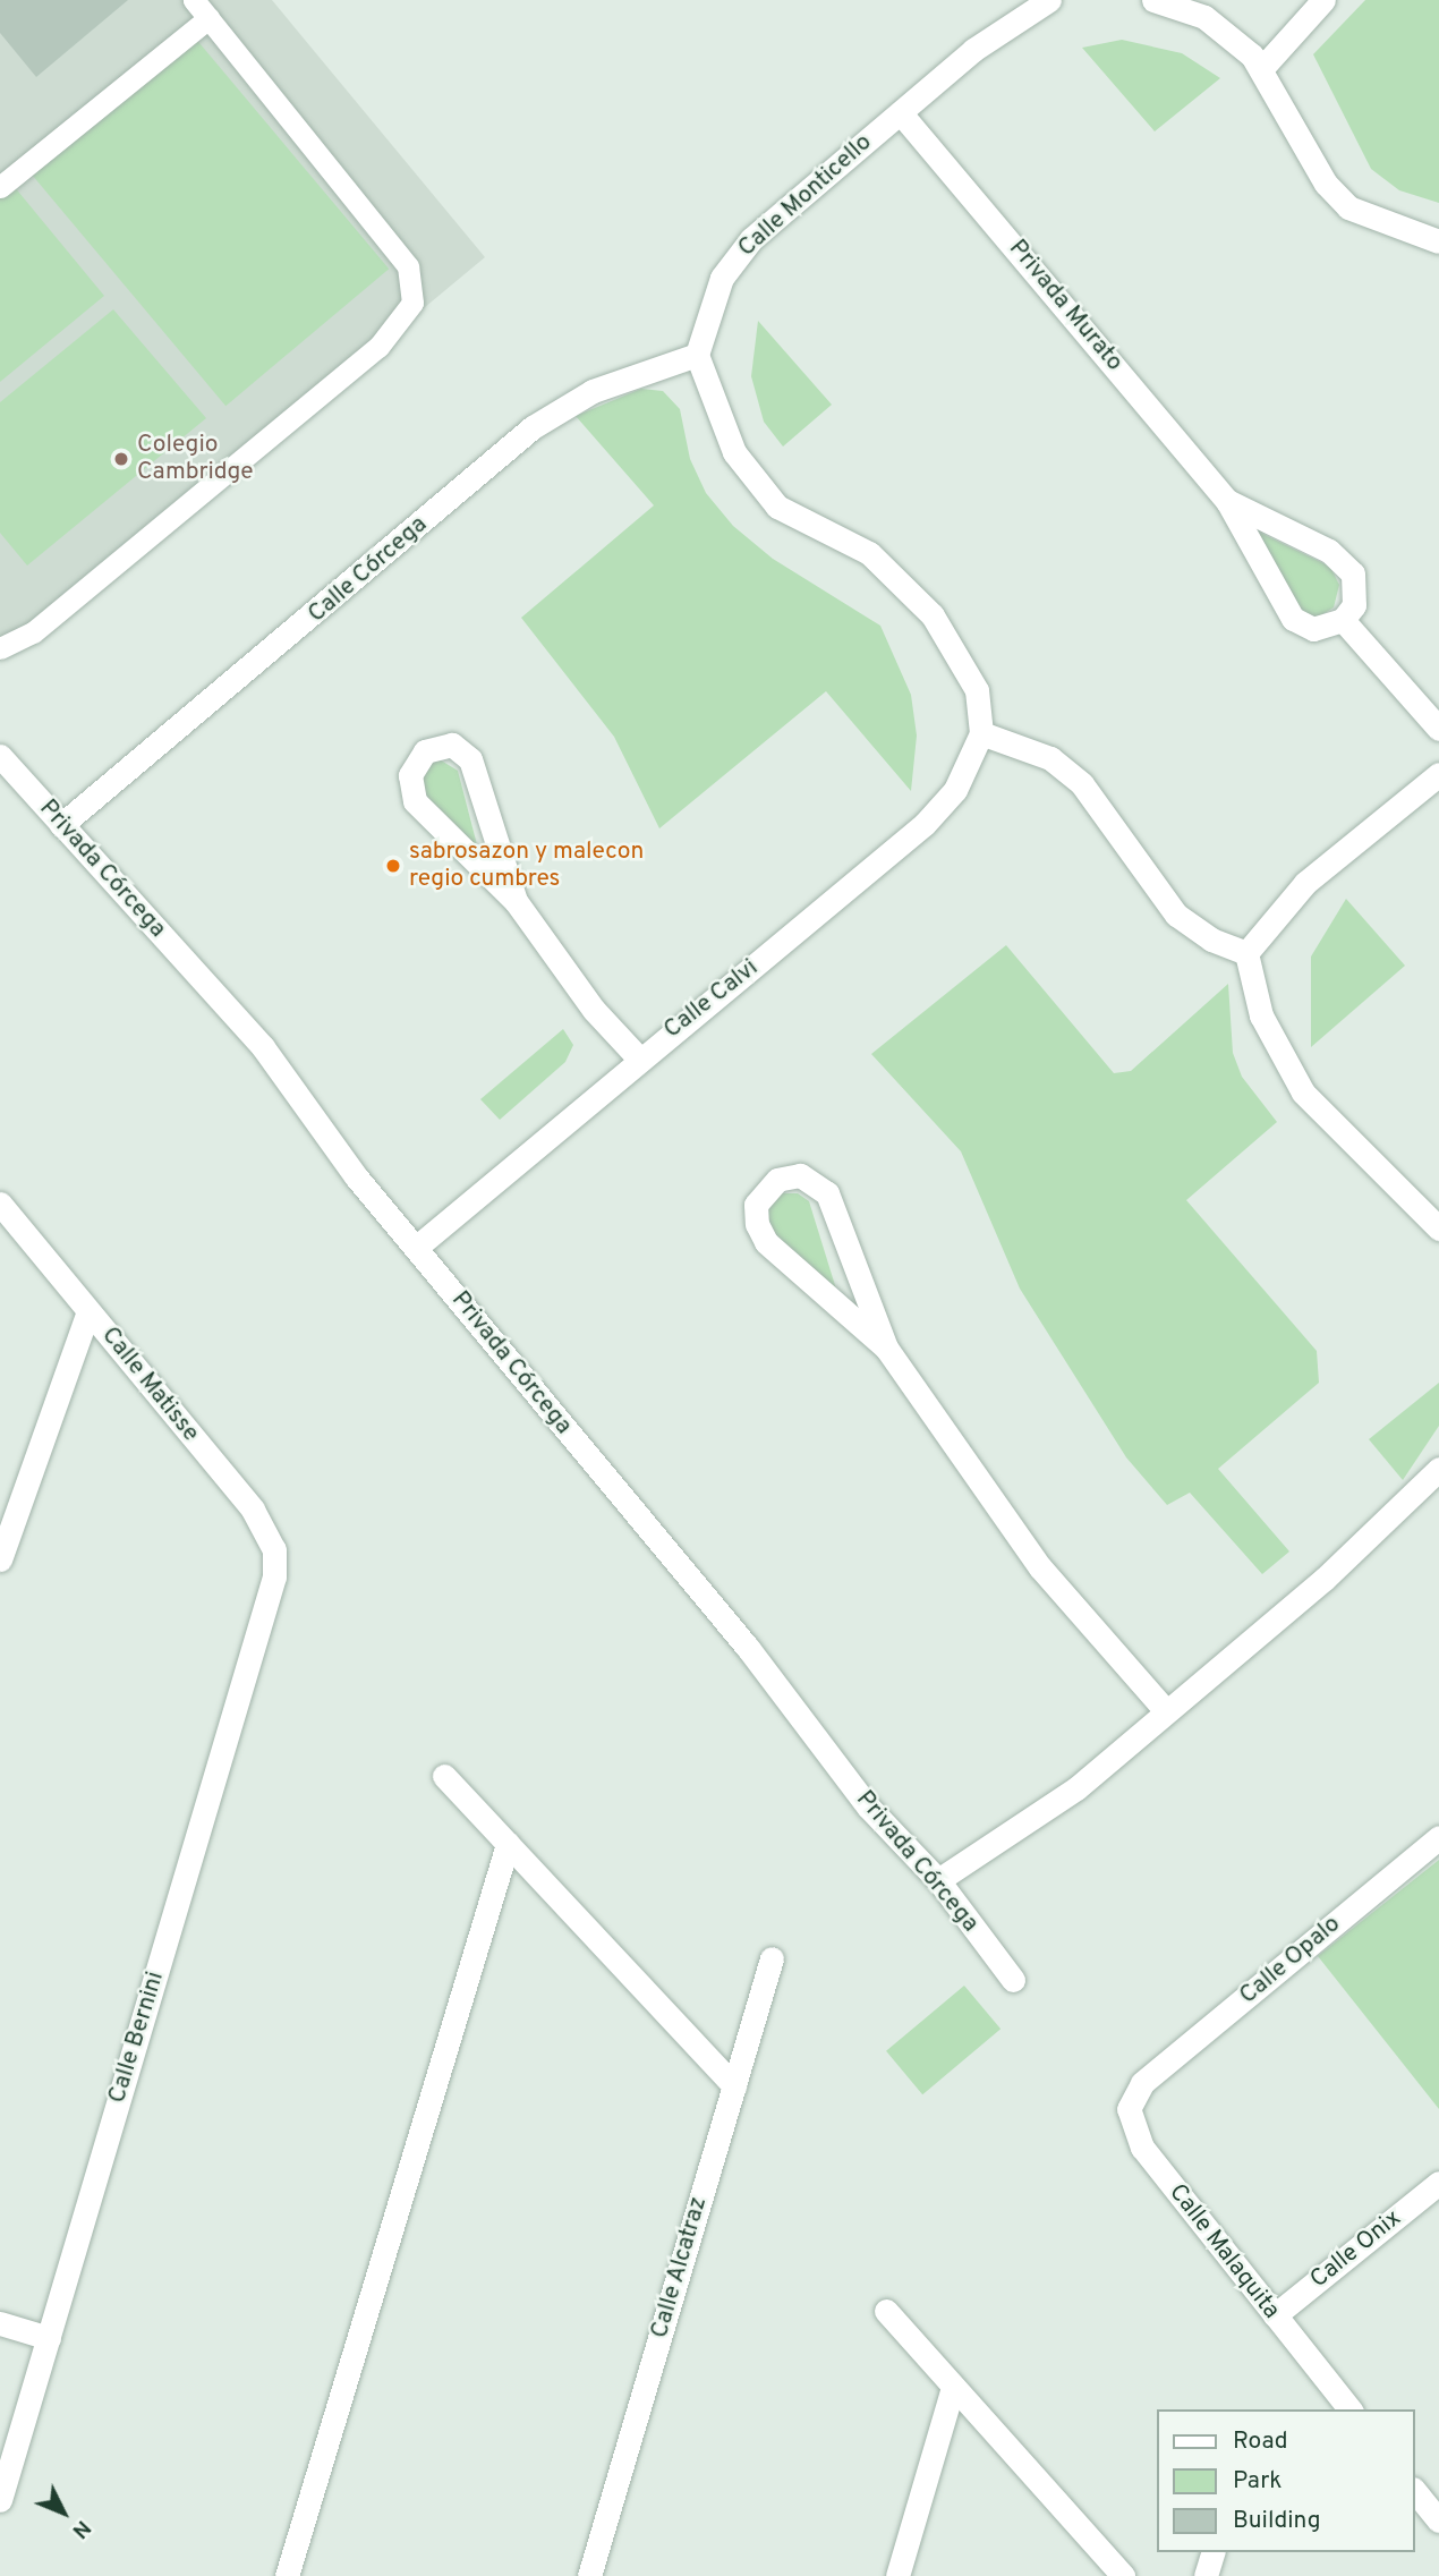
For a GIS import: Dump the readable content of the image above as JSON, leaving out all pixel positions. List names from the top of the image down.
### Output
{
  "streets": {
    "street": [
      "Calle Monticello",
      "Privada Murato",
      "Calle Córcega",
      "Privada Córcega",
      "Calle Calvi",
      "Calle Matisse",
      "Calle Opalo",
      "Calle Bernini",
      "Calle Onix",
      "Calle Malaquita",
      "Calle Alcatraz"
    ]
  },
  "crossings": [
    ["Calle Monticello", "Privada Murato"],
    ["Calle Monticello", "Calle Córcega"],
    ["Calle Córcega", "Privada Córcega"],
    ["Privada Córcega", "Calle Calvi"],
    ["Calle Matisse", "Calle Bernini"],
    ["Calle Opalo", "Calle Malaquita"],
    ["Calle Onix", "Calle Malaquita"]
  ],
  "places": ["Colegio Cambridge", "sabrosazon y malecon regio cumbres"],
  "legend": ["Road", "Park", "Building"],
  "north": "bottom right"
}
